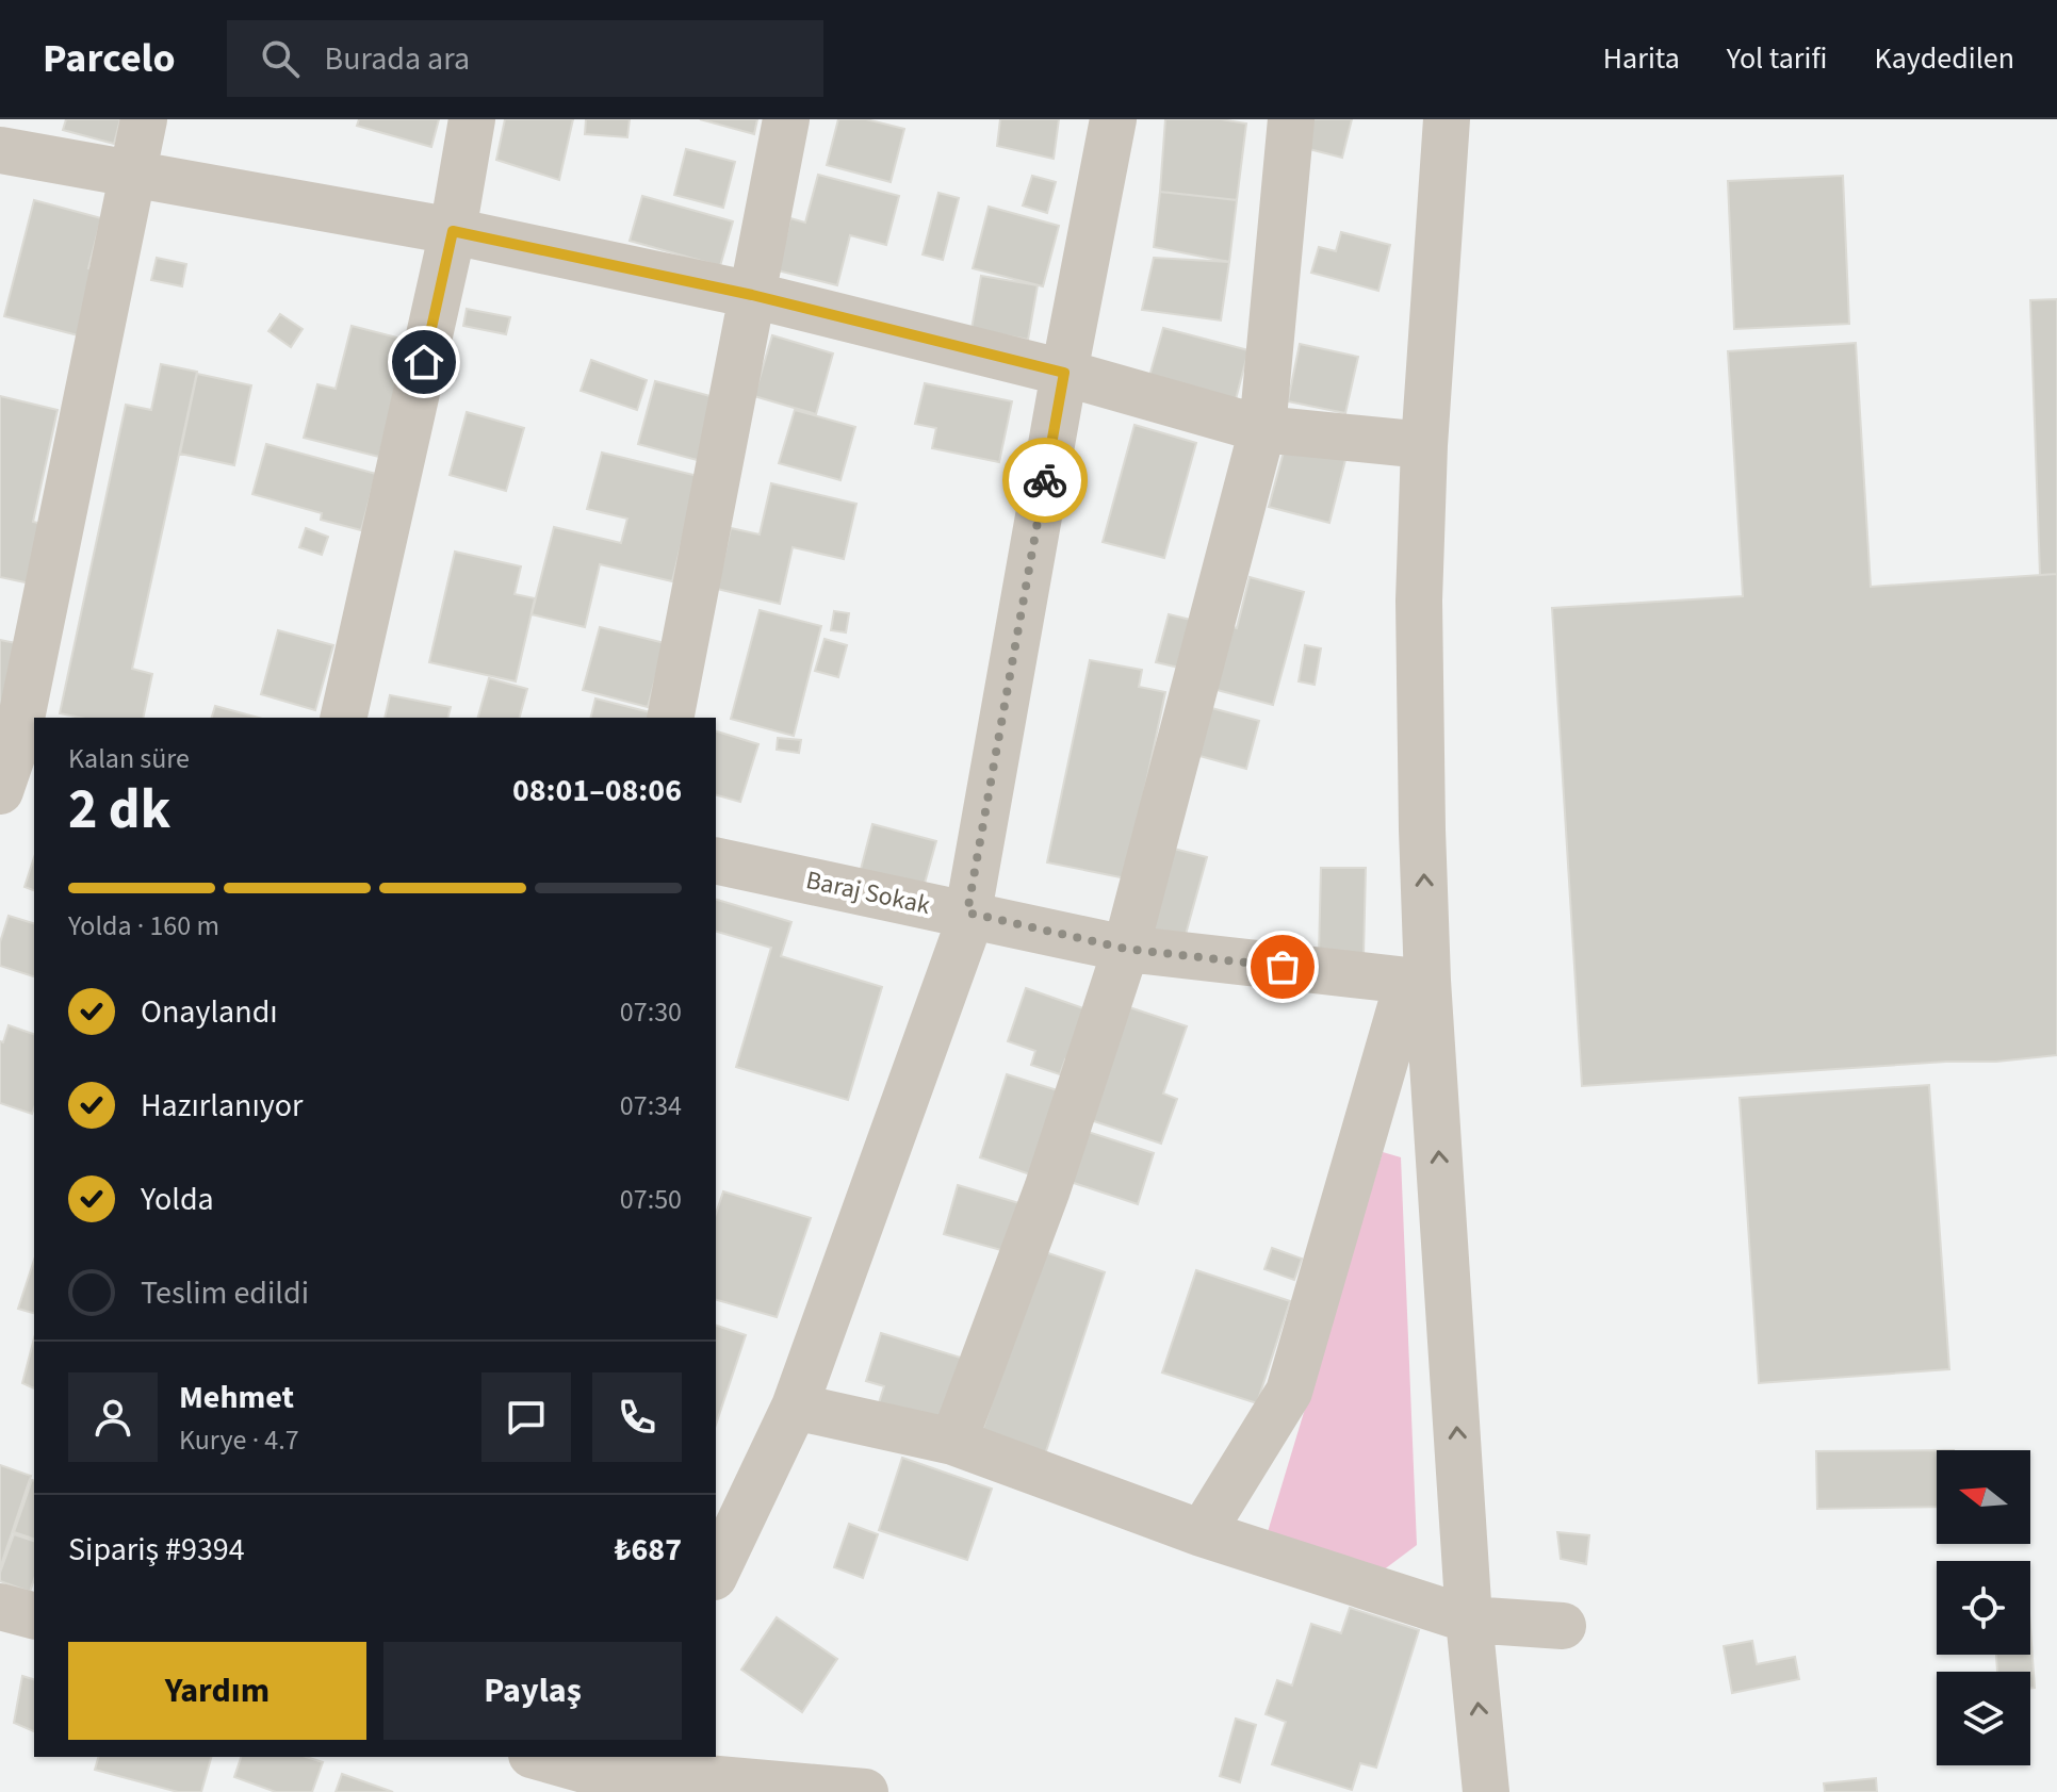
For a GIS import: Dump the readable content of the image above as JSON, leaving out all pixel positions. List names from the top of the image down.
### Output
{
  "streets": {
    "street": ["Baraj Sokak"]
  },
  "north": "left",
  "page": {
    "header": "Parcelo",
    "search": "Burada ara",
    "nav": ["Harita", "Yol tarifi", "Kaydedilen"],
    "heading": ["2 dk", "Kalan süre", "08:01–08:06"],
    "panel": [
      "Mehmet",
      "Kurye · 4.7",
      "Sipariş #9394",
      "₺687"
    ],
    "bar": "Yolda · 160 m",
    "list": [
      ["Onaylandı", "07:30"],
      ["Hazırlanıyor", "07:34"],
      ["Yolda", "07:50"],
      "Teslim edildi"
    ],
    "buttons": ["Yardım", "Paylaş"]
  }
}
